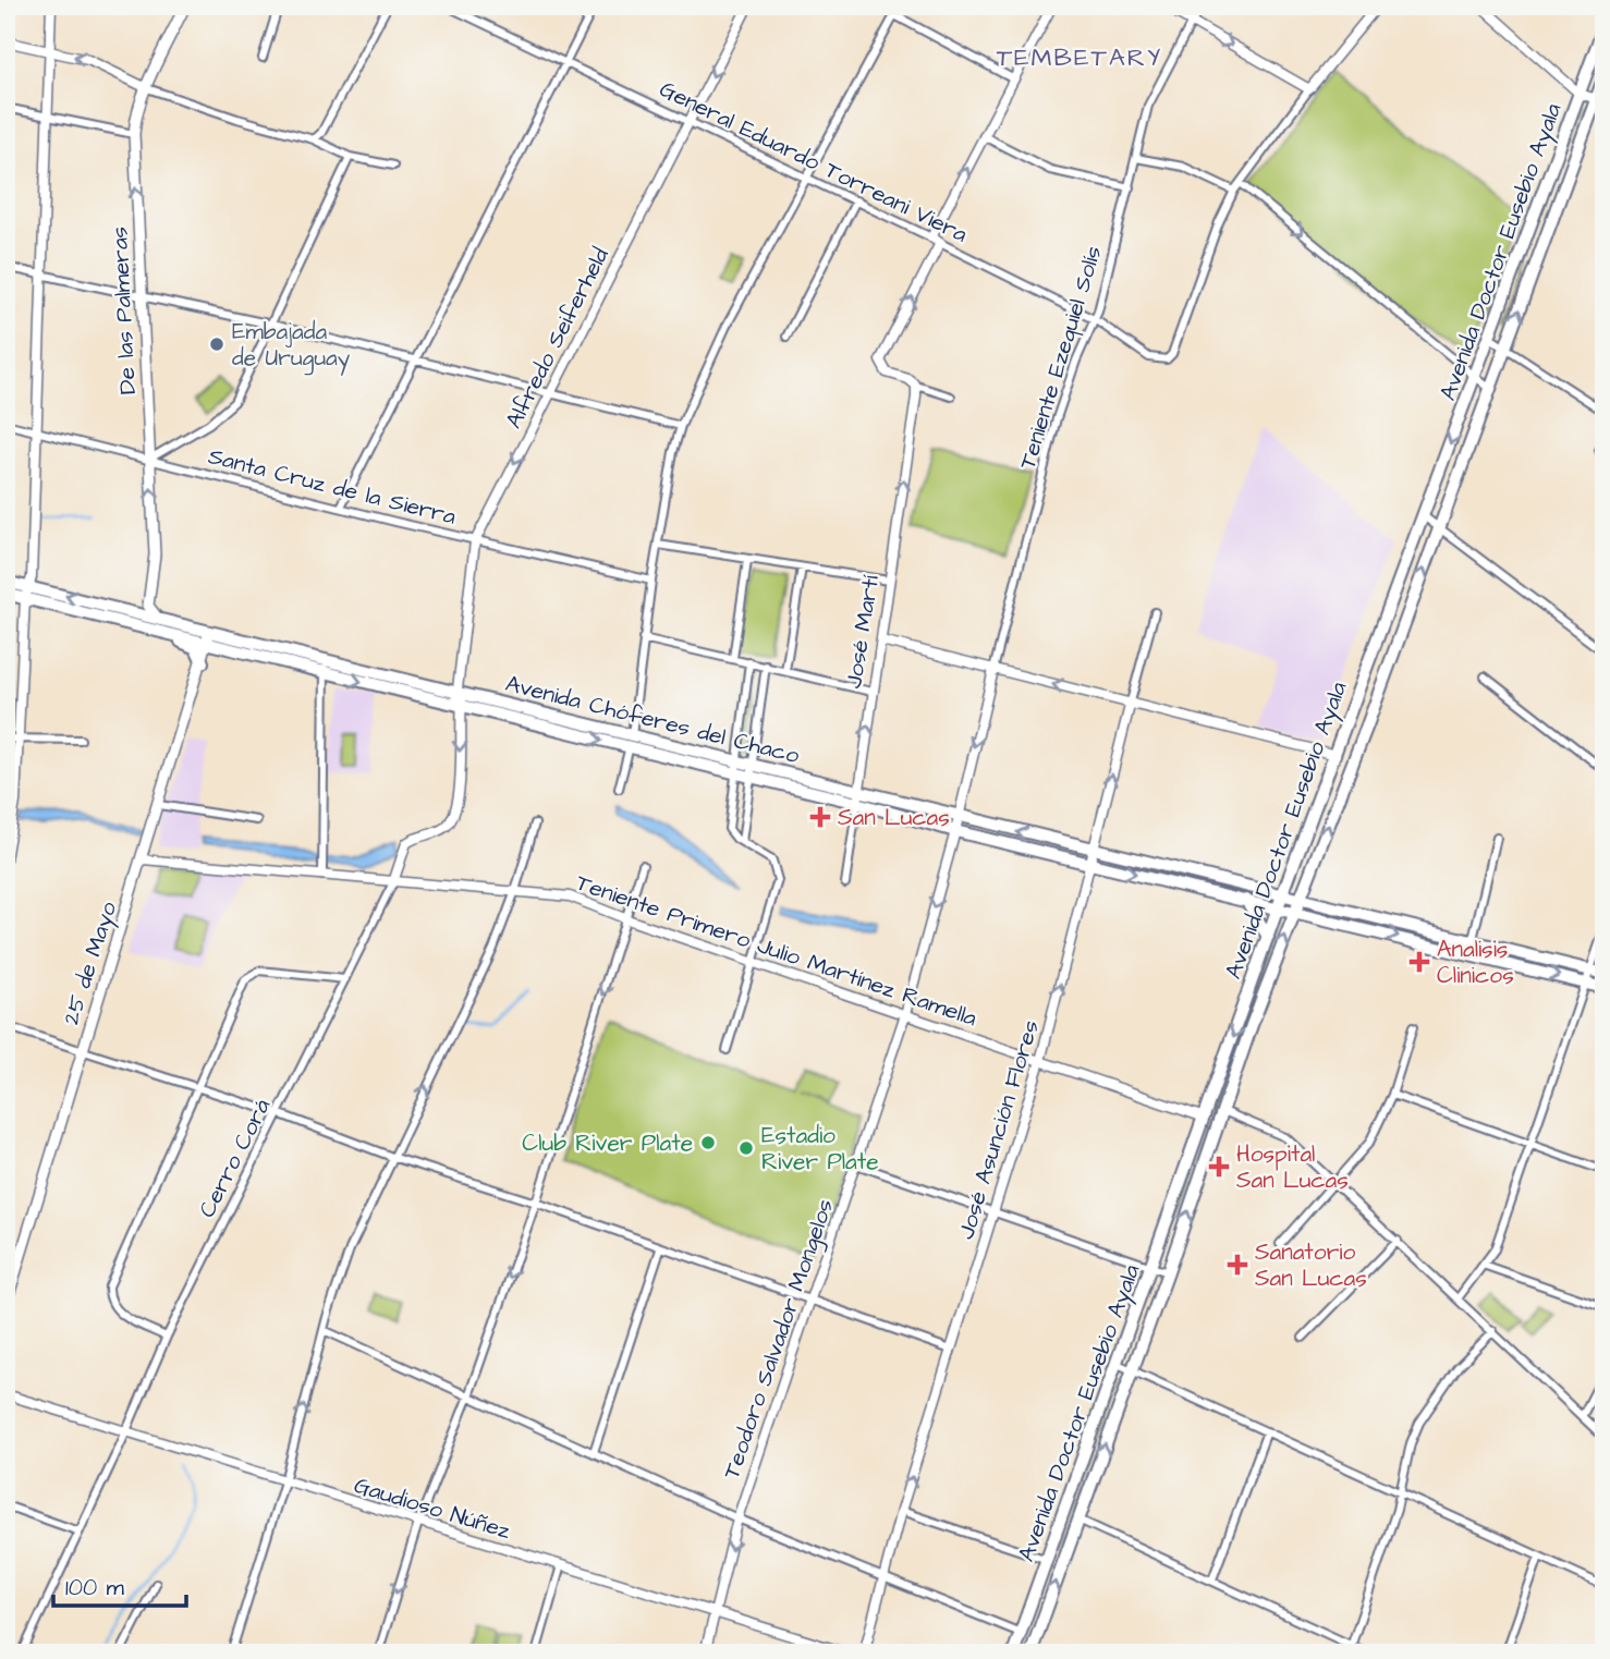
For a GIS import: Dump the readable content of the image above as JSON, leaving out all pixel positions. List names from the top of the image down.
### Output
{
  "streets": {
    "main road": [
      "Avenida Doctor Eusebio Ayala",
      "De las Palmeras",
      "Avenida Chóferes del Chaco",
      "25 de Mayo"
    ],
    "street": [
      "General Eduardo Torreani Viera",
      "Alfredo Seiferheld",
      "Teniente Ezequiel Solís",
      "Santa Cruz de la Sierra",
      "José Martí",
      "Teniente Primero Julio Martínez Ramella",
      "José Asunción Flores",
      "Cerro Corá",
      "Teodoro Salvador Mongelos",
      "Gaudioso Núñez"
    ]
  },
  "crossings": [
    ["General Eduardo Torreani Viera", "Alfredo Seiferheld"],
    ["General Eduardo Torreani Viera", "Teniente Ezequiel Solís"],
    ["Avenida Doctor Eusebio Ayala", "Avenida Chóferes del Chaco"],
    ["Avenida Doctor Eusebio Ayala", "Teniente Primero Julio Martínez Ramella"],
    ["De las Palmeras", "Santa Cruz de la Sierra"],
    ["De las Palmeras", "Avenida Chóferes del Chaco"],
    ["Alfredo Seiferheld", "Santa Cruz de la Sierra"],
    ["Alfredo Seiferheld", "Avenida Chóferes del Chaco"],
    ["Alfredo Seiferheld", "Cerro Corá"],
    ["Teniente Ezequiel Solís", "Avenida Chóferes del Chaco"],
    ["Teniente Ezequiel Solís", "Teodoro Salvador Mongelos"],
    ["José Martí", "Avenida Chóferes del Chaco"],
    ["Avenida Chóferes del Chaco", "25 de Mayo"],
    ["Avenida Chóferes del Chaco", "José Asunción Flores"],
    ["Avenida Chóferes del Chaco", "Cerro Corá"],
    ["Avenida Chóferes del Chaco", "Teodoro Salvador Mongelos"],
    ["Teniente Primero Julio Martínez Ramella", "25 de Mayo"],
    ["Teniente Primero Julio Martínez Ramella", "José Asunción Flores"],
    ["Teniente Primero Julio Martínez Ramella", "Cerro Corá"],
    ["Teniente Primero Julio Martínez Ramella", "Teodoro Salvador Mongelos"],
    ["Cerro Corá", "Gaudioso Núñez"],
    ["Teodoro Salvador Mongelos", "Gaudioso Núñez"]
  ],
  "one_way": [
    "De las Palmeras",
    "Alfredo Seiferheld",
    "José Martí",
    "José Asunción Flores"
  ],
  "districts": ["TEMBETARY"],
  "places": {
    "other": ["Embajada de Uruguay", "Club River Plate", "Estadio River Plate"],
    "health": [
      "San Lucas",
      "Analisis Clinicos",
      "Hospital San Lucas",
      "Sanatorio San Lucas"
    ]
  },
  "scale_bar": "100 m"
}
